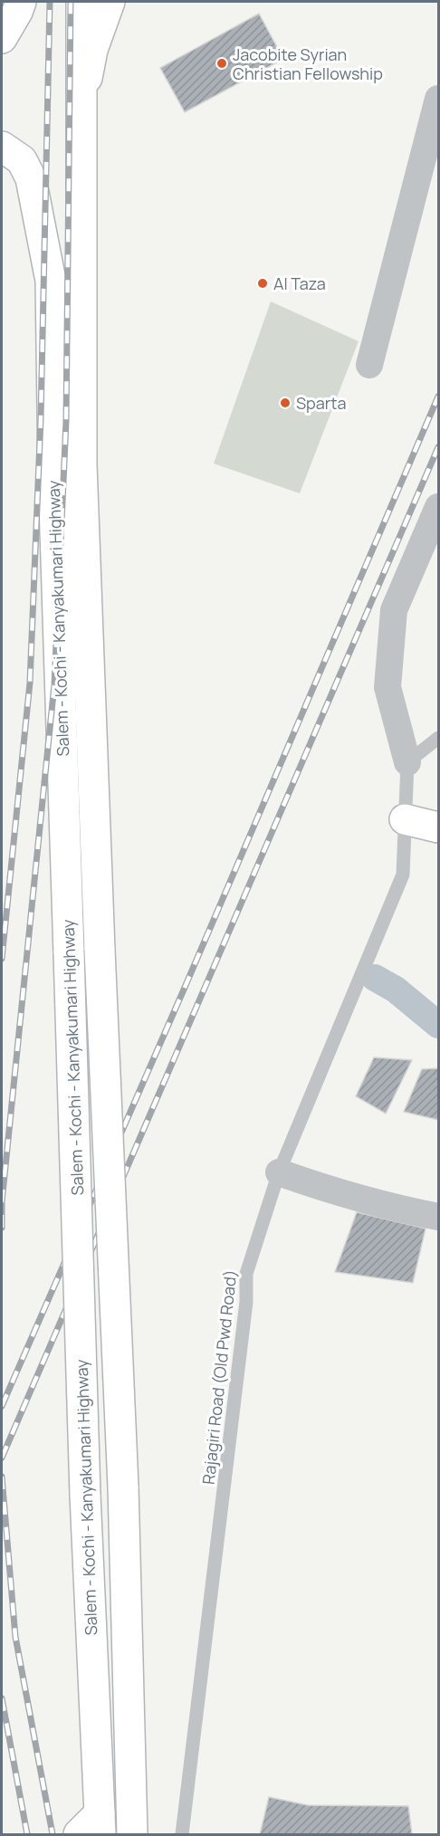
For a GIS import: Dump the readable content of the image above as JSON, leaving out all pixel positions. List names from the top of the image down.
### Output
{
  "streets": {
    "main road": ["Salem - Kochi - Kanyakumari Highway"],
    "lane": ["Rajagiri Road (Old Pwd Road)"]
  },
  "places": ["Jacobite Syrian Christian Fellowship", "Al Taza", "Sparta"]
}
